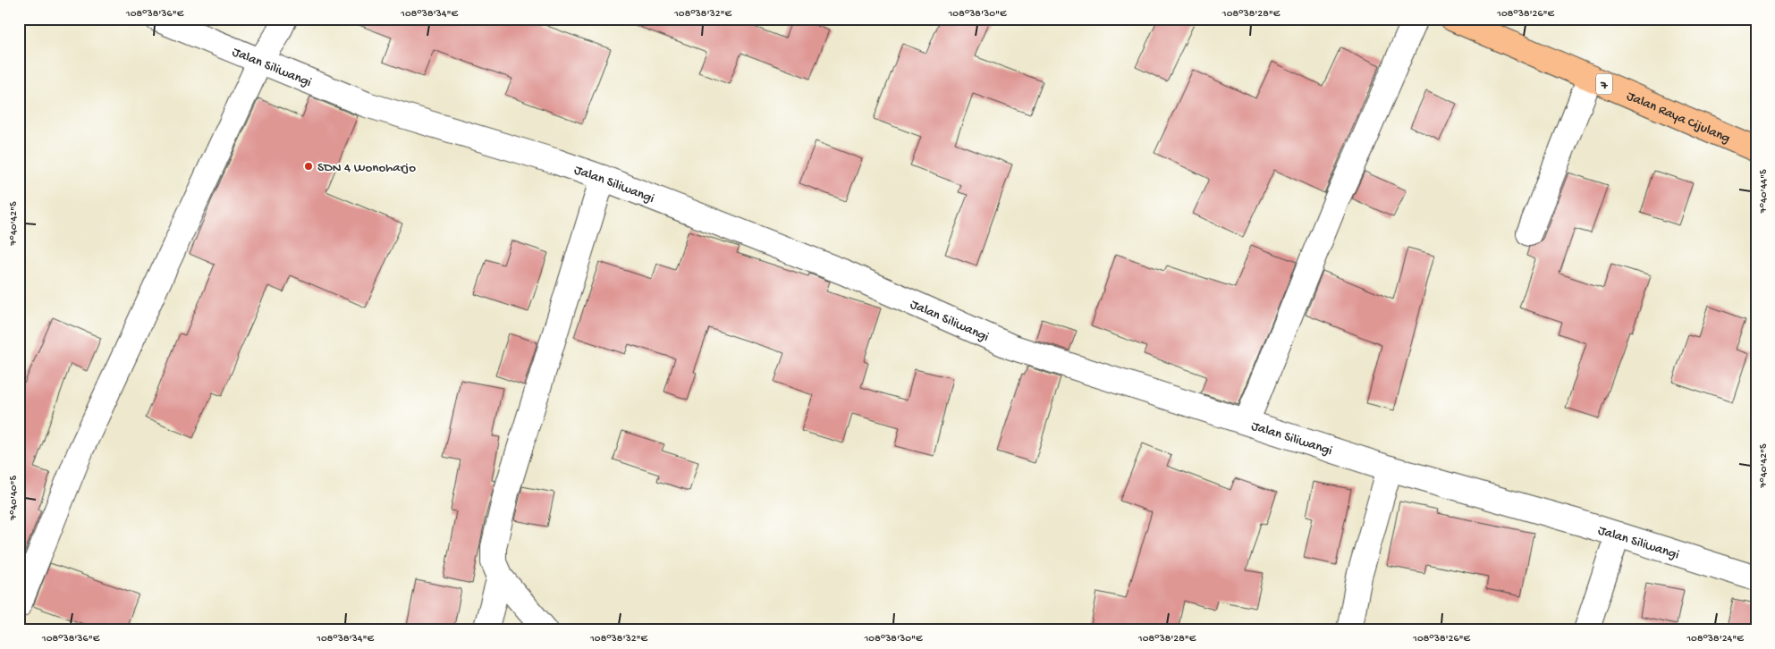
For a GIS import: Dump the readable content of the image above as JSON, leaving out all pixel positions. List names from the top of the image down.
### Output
{
  "streets": {
    "highway": ["7", "Jalan Raya Cijulang"],
    "street": ["Jalan Siliwangi"]
  },
  "places": ["SDN 4 Wonoharjo"],
  "coordinates": [
    "108°38'36\"E",
    "108°38'34\"E",
    "108°38'32\"E",
    "108°38'30\"E",
    "108°38'28\"E",
    "108°38'26\"E",
    "7°40'44\"S",
    "7°40'42\"S",
    "7°40'40\"S",
    "108°38'24\"E"
  ]
}
